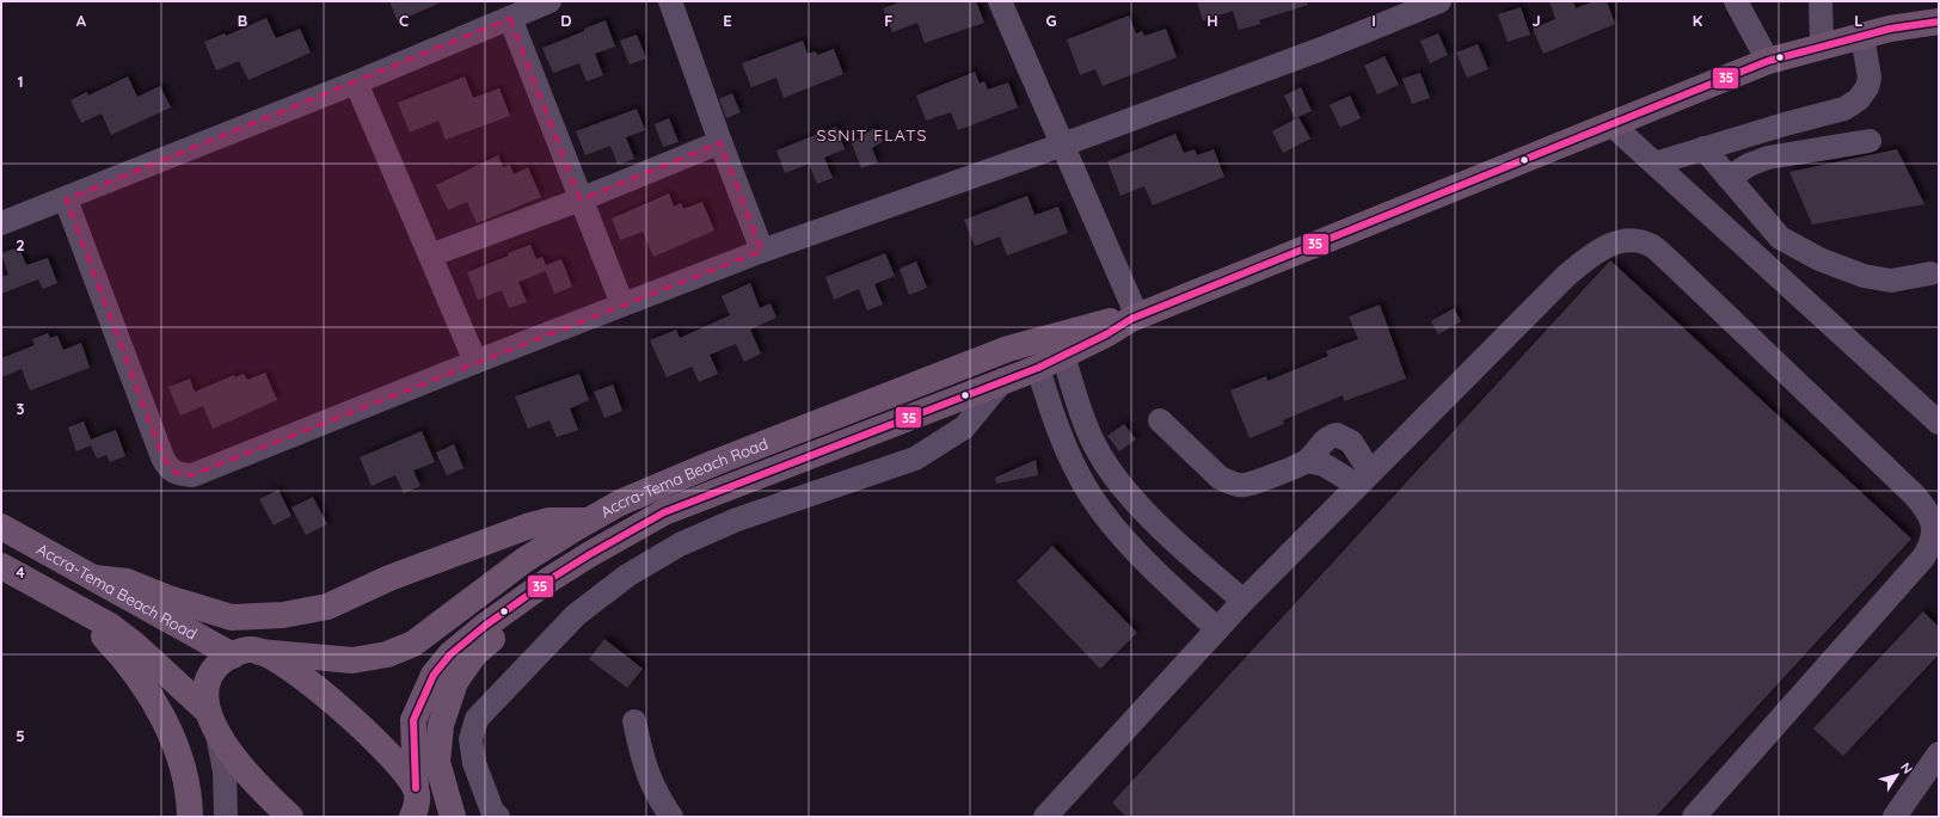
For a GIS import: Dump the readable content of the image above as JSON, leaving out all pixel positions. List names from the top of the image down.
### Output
{
  "streets": {
    "main road": ["Accra-Tema Beach Road"]
  },
  "districts": ["SSNIT FLATS"],
  "lines": ["transit line 35"],
  "north": "top right",
  "grid": {
    "columns": [
      "A",
      "B",
      "C",
      "D",
      "E",
      "F",
      "G",
      "H",
      "I",
      "J",
      "K",
      "L"
    ],
    "rows": [
      "1",
      "2",
      "3",
      "4",
      "5"
    ]
  }
}
